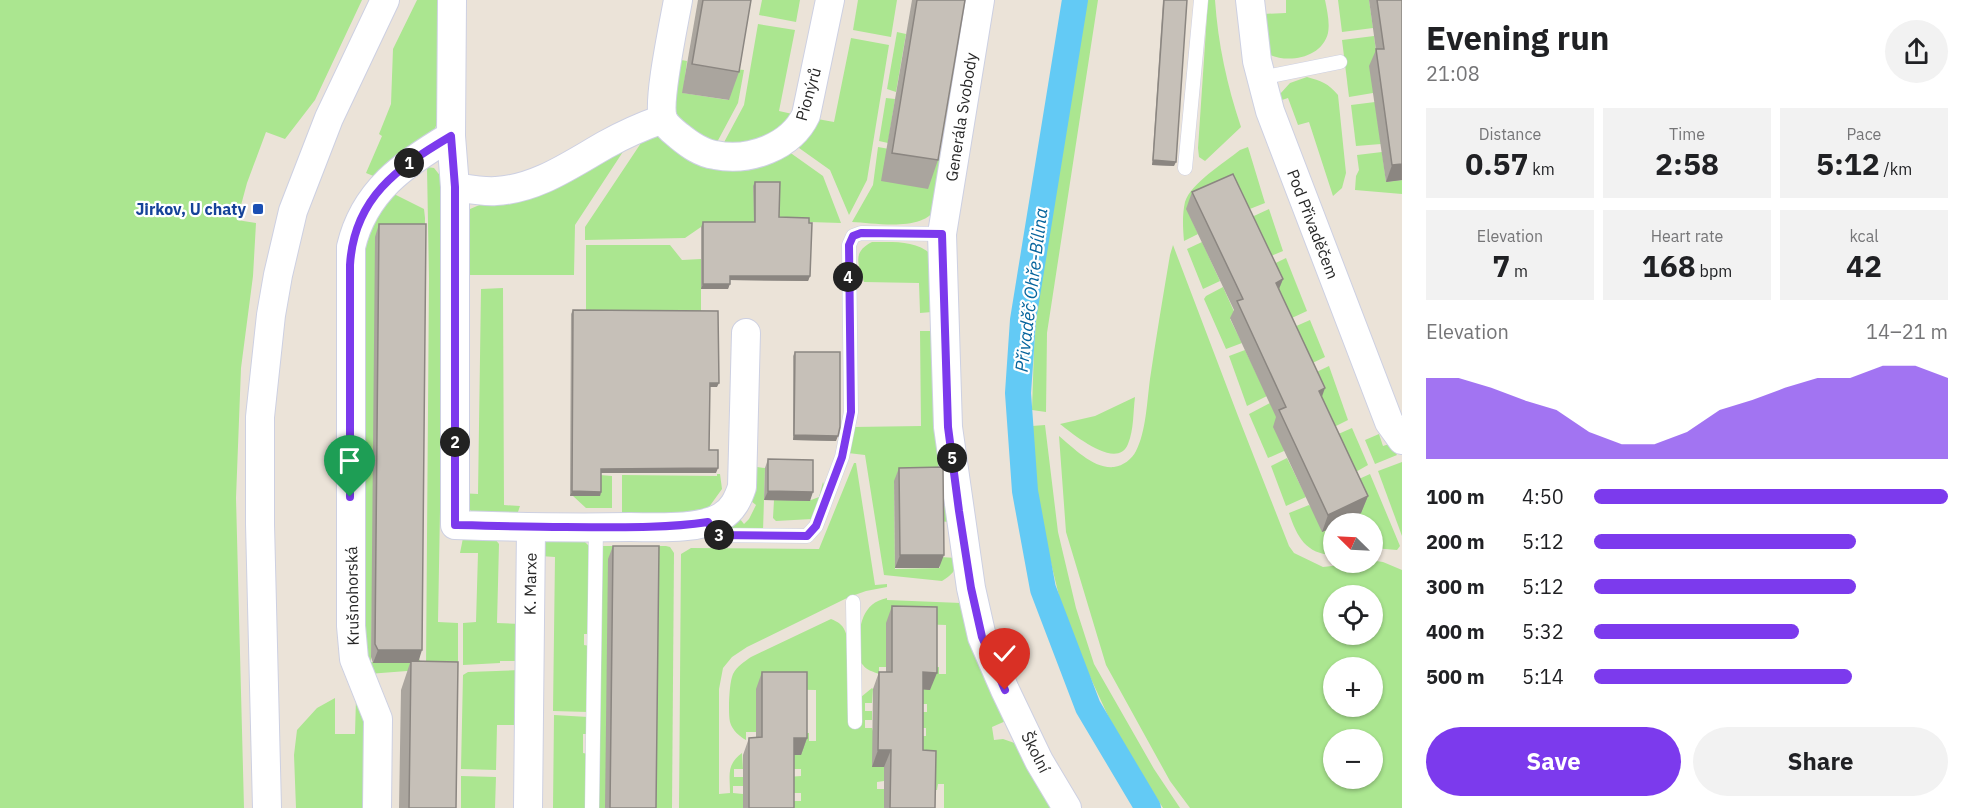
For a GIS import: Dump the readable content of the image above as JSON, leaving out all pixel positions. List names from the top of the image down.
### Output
{
  "streets": {
    "street": [
      "Pionýrů",
      "Generála Svobody",
      "Pod Přivaděčem",
      "K. Marxe",
      "Krušnohorská",
      "Školní"
    ]
  },
  "crossings": [
    ["Generála Svobody", "Školní"]
  ],
  "water": ["Přivaděč Ohře-Bílina"],
  "places": {
    "transit": ["Jirkov, U chaty"]
  },
  "north": "top left",
  "page": {
    "heading": ["Evening run", "21:08"],
    "stats": [
      ["Distance", "0.57 km"],
      ["Time", "2:58"],
      ["Pace", "5:12 /km"],
      ["Elevation", "7 m"],
      ["Heart rate", "168 bpm"],
      ["kcal", "42"]
    ],
    "pins": [
      "1",
      "4",
      "2",
      "5",
      "3"
    ],
    "chart": ["Elevation", "14–21 m"],
    "list": [
      {
        "name": "100 m",
        "note": "4:50"
      },
      {
        "name": "200 m",
        "note": "5:12"
      },
      {
        "name": "300 m",
        "note": "5:12"
      },
      {
        "name": "400 m",
        "note": "5:32"
      },
      {
        "name": "500 m",
        "note": "5:14"
      }
    ],
    "map_buttons": ["+", "−"],
    "buttons": ["Save", "Share"]
  }
}
